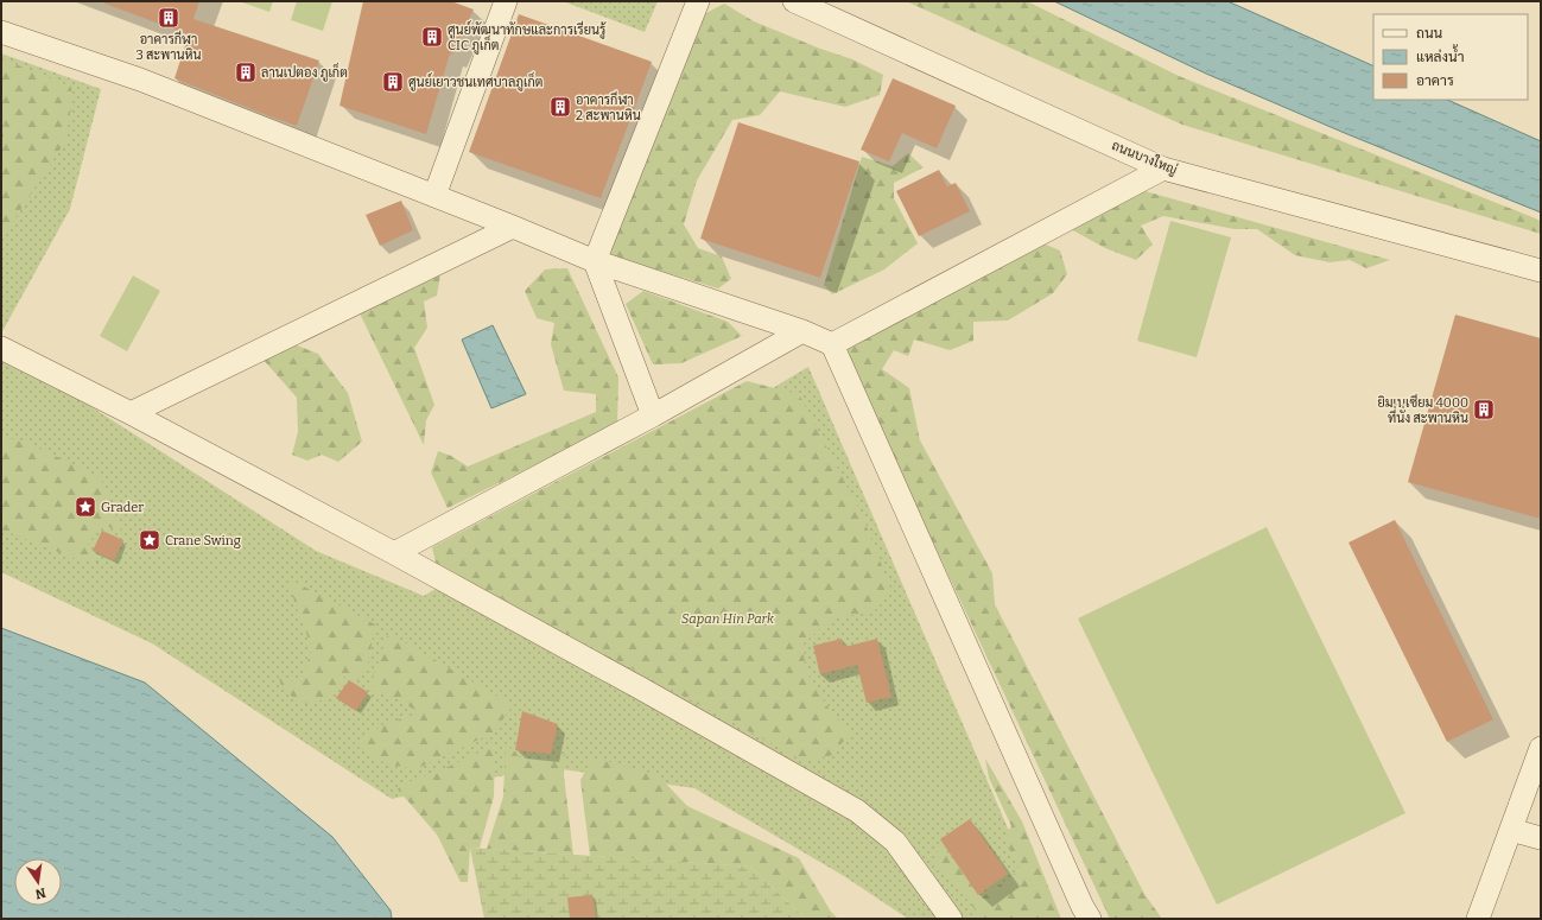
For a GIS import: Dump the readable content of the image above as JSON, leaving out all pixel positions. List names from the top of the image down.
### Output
{
  "streets": {
    "street": ["ถนนบางใหญ่"]
  },
  "parks": ["Sapan Hin Park"],
  "places": {
    "building": [
      "อาคารกีฬา 3 สะพานหิน",
      "ศูนย์พัฒนาทักษและการเรียนรู้ CIC ภูเก็ต",
      "ลานเปตอง ภูเก็ต",
      "ศูนย์เยาวชนเทศบาลภูเก็ต",
      "อาคารกีฬา 2 สะพานหิน",
      "ยิมเนเซียม 4000 ที่นั่ง สะพานหิน"
    ],
    "place": ["Grader", "Crane Swing"]
  },
  "legend": ["ถนน", "แหล่งน้ำ", "อาคาร"],
  "north": "bottom"
}
